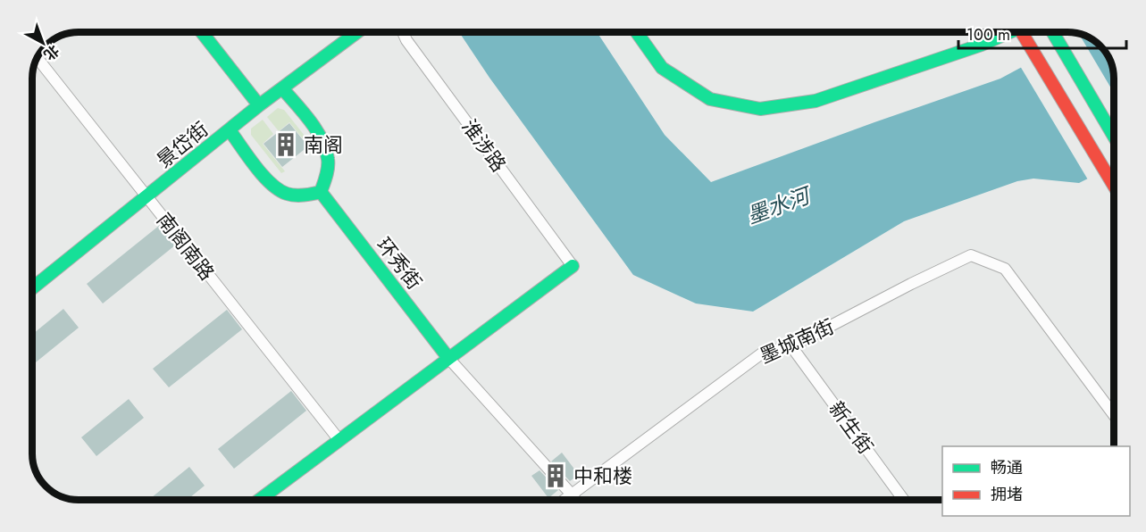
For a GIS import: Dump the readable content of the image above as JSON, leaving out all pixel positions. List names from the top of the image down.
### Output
{
  "streets": {
    "street": [
      "景岱街",
      "淮涉路",
      "南阁南路",
      "环秀街",
      "墨城南街",
      "新生街"
    ]
  },
  "crossings": [
    ["景岱街", "南阁南路"],
    ["墨城南街", "新生街"]
  ],
  "water": ["墨水河"],
  "places": {
    "building": ["南阁", "中和楼"]
  },
  "legend": ["畅通", "拥堵"],
  "scale_bar": "100 m",
  "north": "bottom right"
}
